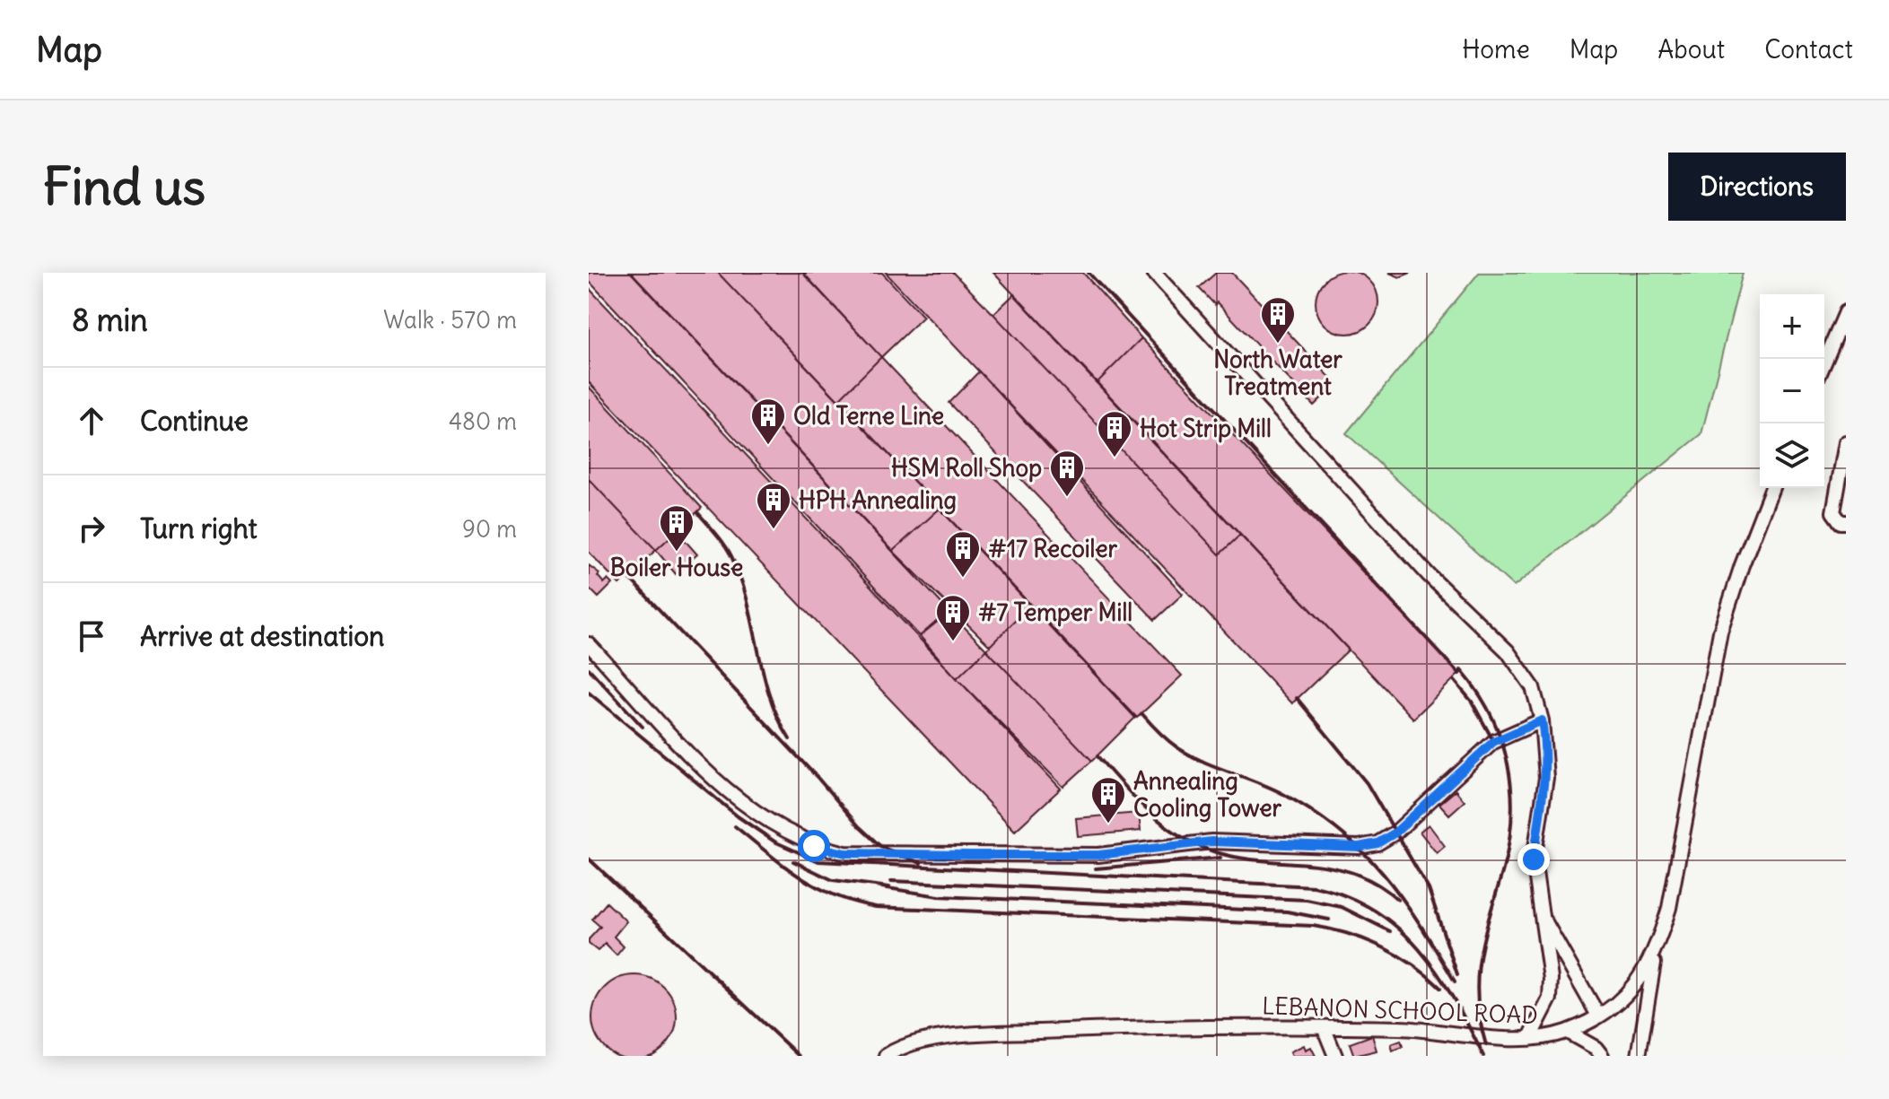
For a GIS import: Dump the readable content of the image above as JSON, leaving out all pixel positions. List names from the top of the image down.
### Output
{
  "streets": {
    "street": ["LEBANON SCHOOL ROAD"]
  },
  "places": {
    "building": [
      "North Water Treatment",
      "Old Terne Line",
      "Hot Strip Mill",
      "HSM Roll Shop",
      "HPH Annealing",
      "Boiler House",
      "#17 Recoiler",
      "#7 Temper Mill",
      "Annealing Cooling Tower"
    ]
  },
  "page": {
    "header": "Map",
    "nav": [
      "Home",
      "Map",
      "About",
      "Contact"
    ],
    "buttons": "Directions",
    "title": "Find us",
    "heading": ["8 min", "Walk · 570 m"],
    "map_buttons": ["+", "−"],
    "list": [
      ["Continue", "480 m"],
      ["Turn right", "90 m"],
      "Arrive at destination"
    ]
  }
}
